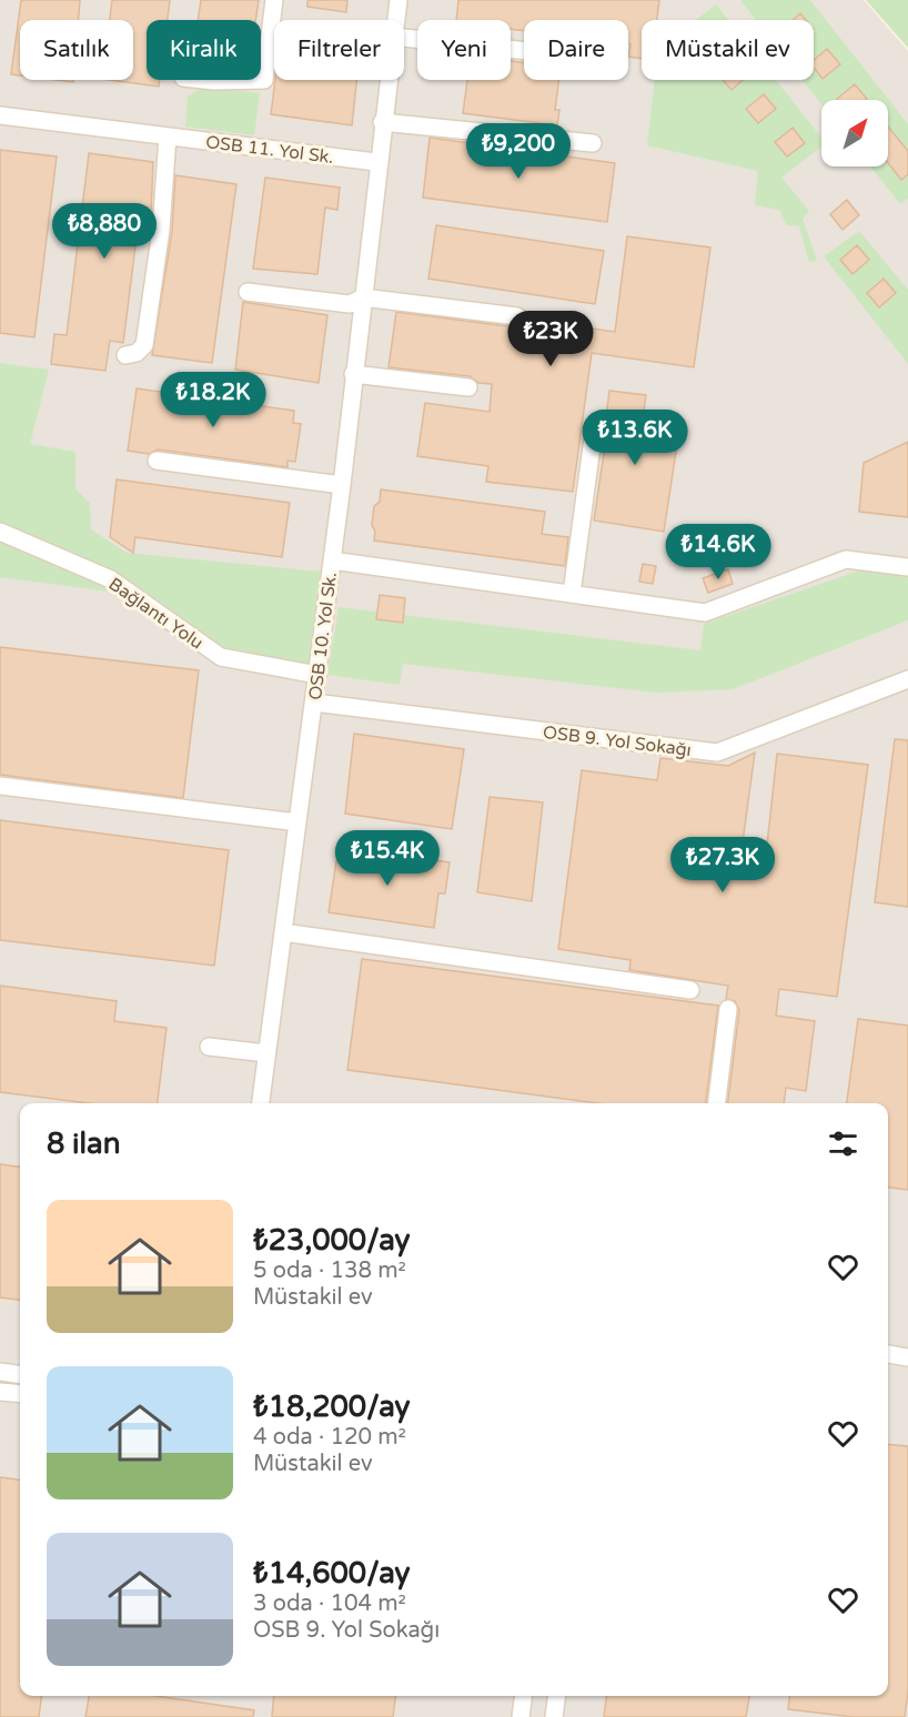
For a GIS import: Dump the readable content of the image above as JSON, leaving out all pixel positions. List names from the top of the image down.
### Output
{
  "streets": {
    "street": [
      "OSB 11. Yol Sk.",
      "Bağlantı Yolu",
      "OSB 10. Yol Sk.",
      "OSB 9. Yol Sokağı"
    ]
  },
  "crossings": [
    ["OSB 11. Yol Sk.", "OSB 10. Yol Sk."],
    ["Bağlantı Yolu", "OSB 10. Yol Sk."],
    ["OSB 10. Yol Sk.", "OSB 9. Yol Sokağı"]
  ],
  "north": "top right",
  "page": {
    "chip": [
      "Satılık",
      "Kiralık",
      "Filtreler",
      "Yeni",
      "Daire",
      "Müstakil ev"
    ],
    "price": [
      "₺9,200",
      "₺8,880",
      "₺23K",
      "₺18.2K",
      "₺13.6K",
      "₺14.6K",
      "₺15.4K",
      "₺27.3K"
    ],
    "heading": "8 ilan",
    "list": [
      {
        "name": "₺23,000/ay",
        "note": "5 oda · 138 m² · Müstakil ev"
      },
      {
        "name": "₺18,200/ay",
        "note": "4 oda · 120 m² · Müstakil ev"
      },
      {
        "name": "₺14,600/ay",
        "note": "3 oda · 104 m² · OSB 9. Yol Sokağı"
      }
    ]
  }
}
